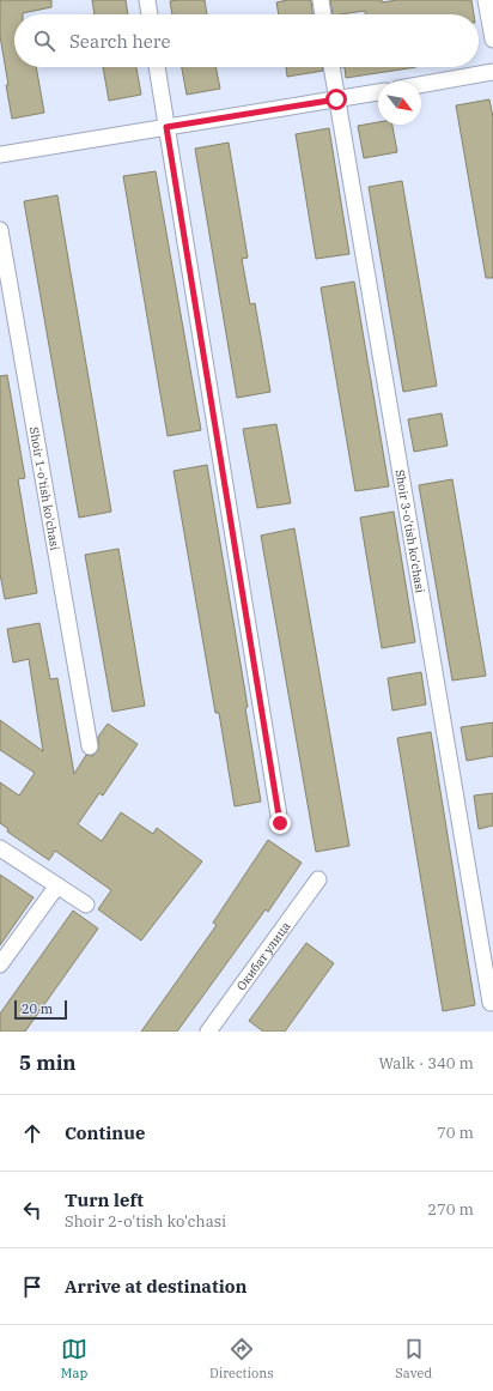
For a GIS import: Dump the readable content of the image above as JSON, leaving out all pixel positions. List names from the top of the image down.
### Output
{
  "streets": {
    "street": ["Shoir 1-o'tish ko'chasi", "Shoir 3-o'tish ko'chasi", "Окибат улица"]
  },
  "scale_bar": "20 m",
  "north": "bottom right",
  "page": {
    "search": "Search here",
    "scale": "20 m",
    "heading": ["5 min", "Walk · 340 m"],
    "list": [
      ["Continue", "70 m"],
      ["Turn left", "Shoir 2-o'tish ko'chasi", "270 m"],
      "Arrive at destination"
    ],
    "nav": ["Map", "Directions", "Saved"]
  }
}
